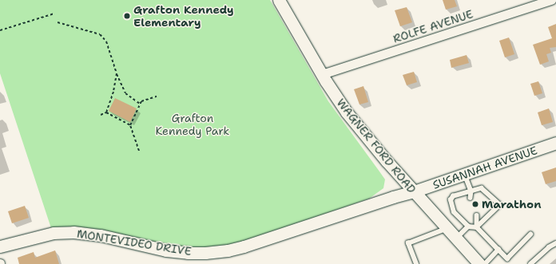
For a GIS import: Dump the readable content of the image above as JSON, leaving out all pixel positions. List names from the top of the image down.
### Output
{
  "streets": {
    "street": [
      "ROLFE AVENUE",
      "WAGNER FORD ROAD",
      "SUSANNAH AVENUE",
      "MONTEVIDEO DRIVE"
    ]
  },
  "crossings": [
    ["ROLFE AVENUE", "WAGNER FORD ROAD"],
    ["WAGNER FORD ROAD", "SUSANNAH AVENUE"],
    ["WAGNER FORD ROAD", "MONTEVIDEO DRIVE"],
    ["SUSANNAH AVENUE", "MONTEVIDEO DRIVE"]
  ],
  "parks": ["Grafton Kennedy Park"],
  "places": ["Grafton Kennedy Elementary", "Marathon"]
}
